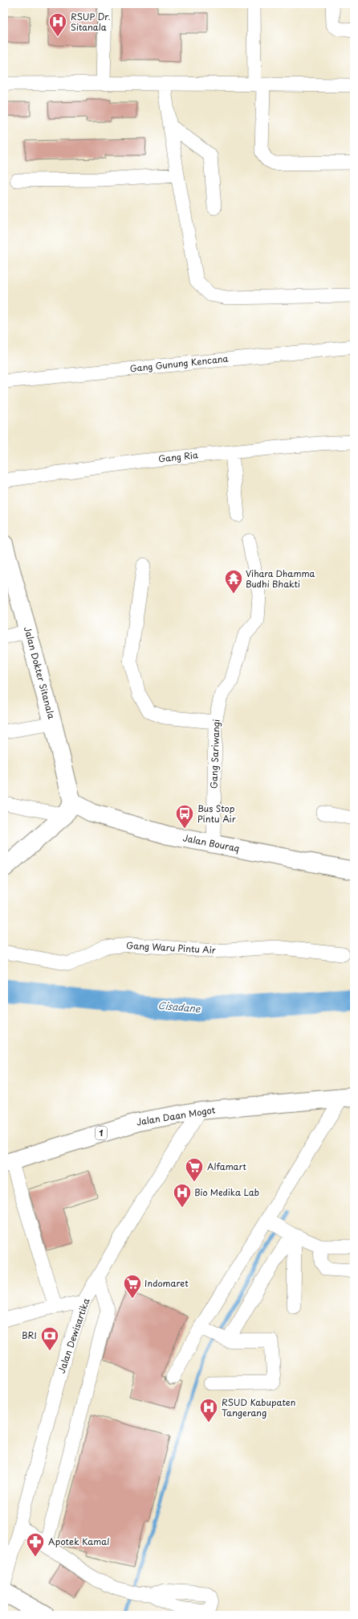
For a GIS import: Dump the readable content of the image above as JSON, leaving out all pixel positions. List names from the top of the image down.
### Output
{
  "streets": {
    "main road": [
      "Jalan Dokter Sitanala",
      "Jalan Bouraq",
      "Jalan Daan Mogot",
      "1"
    ],
    "street": [
      "Gang Gunung Kencana",
      "Gang Ria",
      "Gang Sariwangi",
      "Gang Waru Pintu Air",
      "Jalan Dewisartika"
    ]
  },
  "crossings": [
    ["Jalan Dokter Sitanala", "Jalan Bouraq"],
    ["Gang Sariwangi", "Jalan Bouraq"],
    ["Jalan Daan Mogot", "Jalan Dewisartika"]
  ],
  "water": ["Cisadane"],
  "places": {
    "hospital": ["RSUP Dr. Sitanala", "Bio Medika Lab", "RSUD Kabupaten Tangerang"],
    "temple": ["Vihara Dhamma Budhi Bhakti"],
    "bus stop": ["Bus Stop Pintu Air"],
    "supermarket": ["Alfamart", "Indomaret"],
    "bank": ["BRI"],
    "pharmacy": ["Apotek Kamal"]
  }
}
